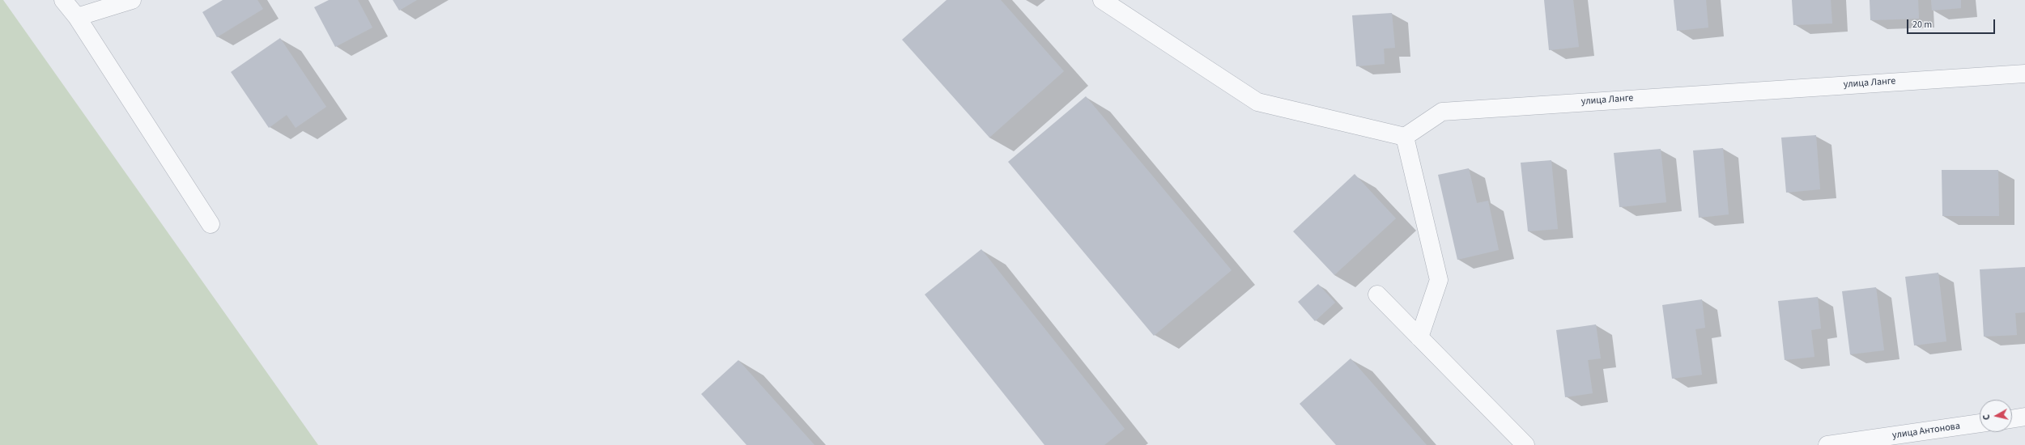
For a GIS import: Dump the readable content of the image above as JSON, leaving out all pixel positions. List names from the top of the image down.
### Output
{
  "streets": {
    "street": ["улица Ланге", "улица Антонова"]
  },
  "scale_bar": "20 m",
  "north": "left"
}
